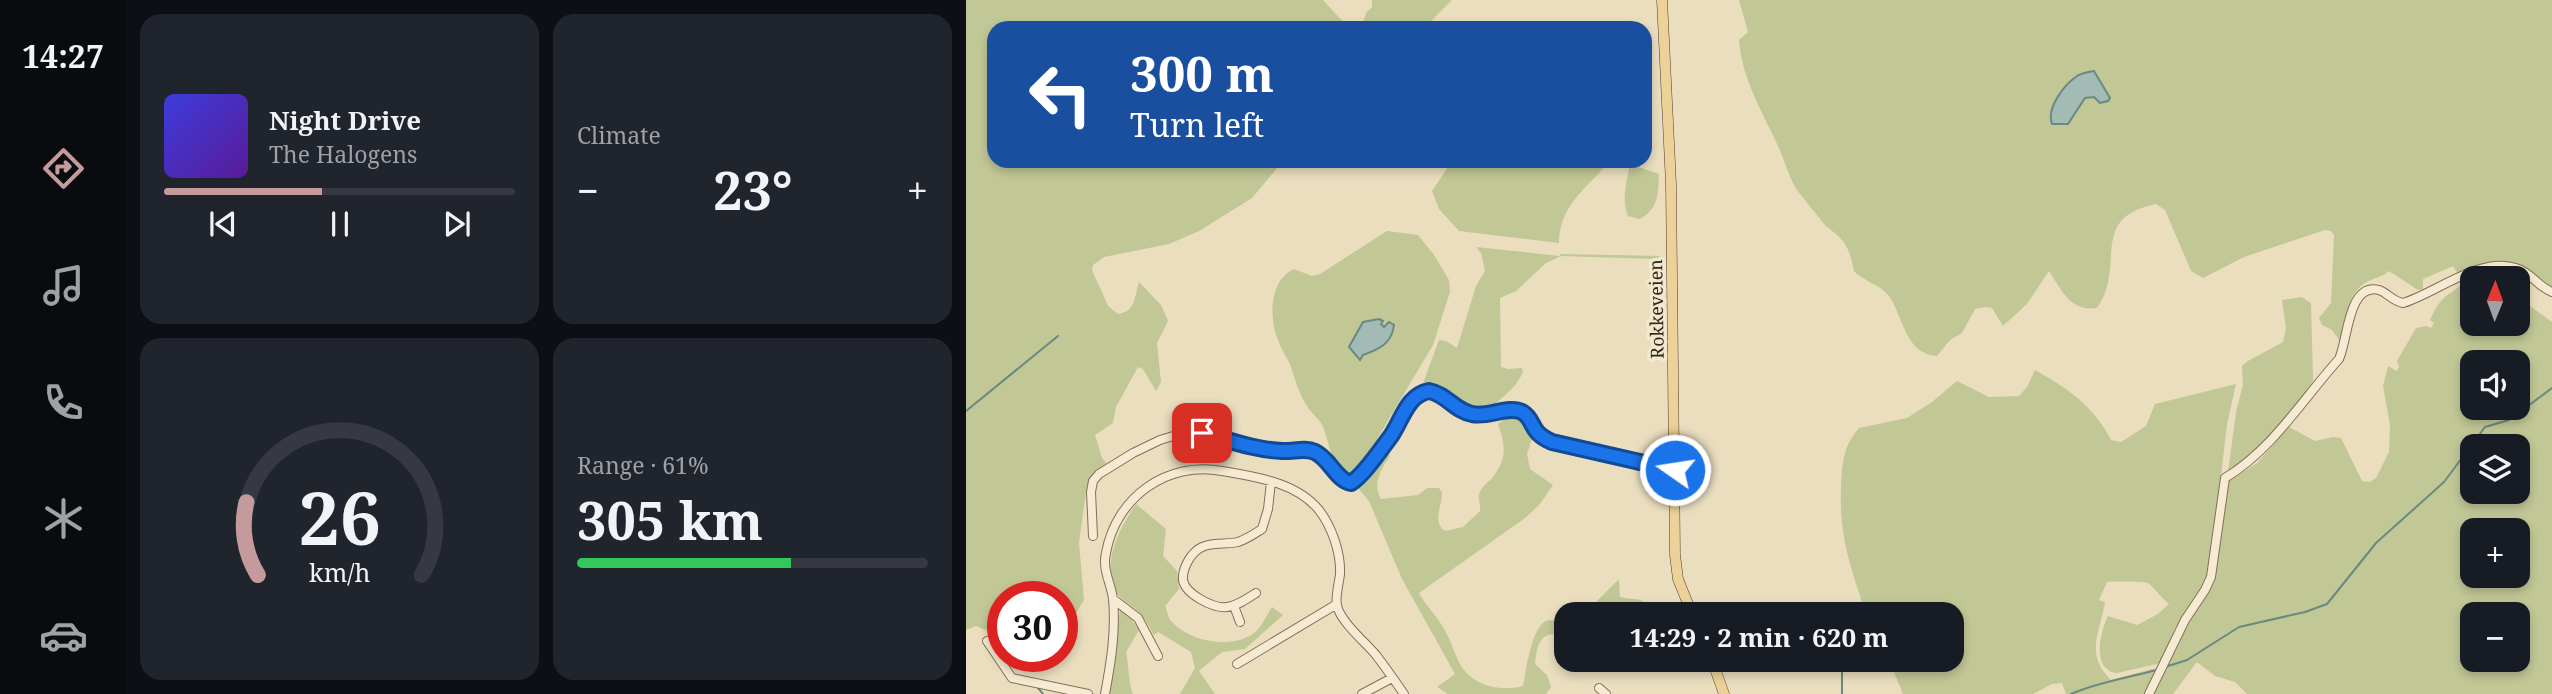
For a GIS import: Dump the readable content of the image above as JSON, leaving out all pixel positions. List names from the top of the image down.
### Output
{
  "streets": {
    "main road": ["Rokkeveien"]
  },
  "north": "top",
  "page": {
    "tabs": "14:27",
    "tile": [
      "Climate",
      ["Range · 61%", "305 km"]
    ],
    "turn": ["300 m", "Turn left"],
    "song": ["Night Drive", "The Halogens"],
    "heat": ["−", "23°", "+"],
    "map_buttons": ["+", "−"],
    "limit": "30",
    "trip": "14:29 · 2 min · 620 m",
    "gauge": ["26", "km/h"]
  }
}
